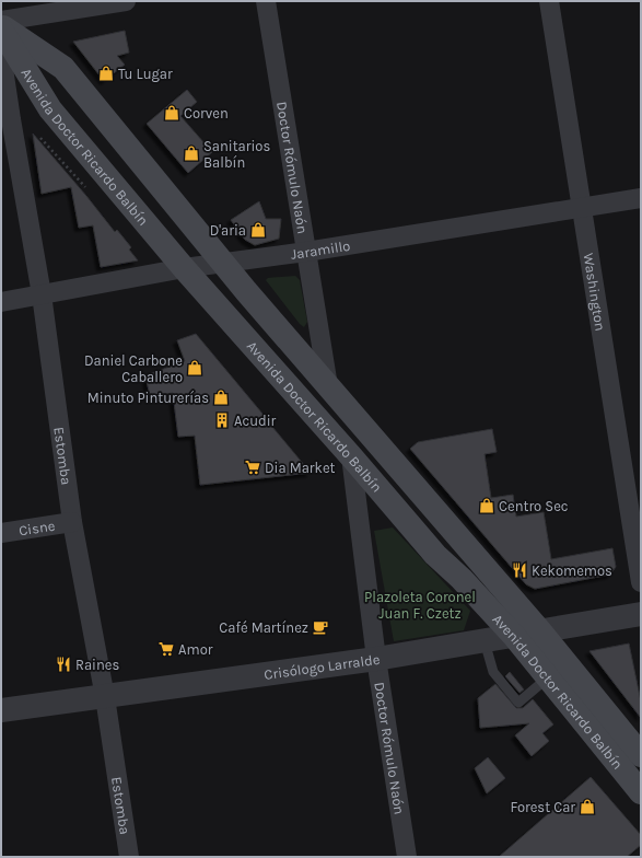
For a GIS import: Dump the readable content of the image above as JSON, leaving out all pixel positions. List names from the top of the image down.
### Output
{
  "streets": {
    "main road": ["Avenida Doctor Ricardo Balbín"],
    "street": [
      "Doctor Rómulo Naón",
      "Jaramillo",
      "Washington",
      "Estomba",
      "Cisne",
      "Crisólogo Larralde"
    ]
  },
  "crossings": [
    ["Avenida Doctor Ricardo Balbín", "Doctor Rómulo Naón"],
    ["Avenida Doctor Ricardo Balbín", "Jaramillo"],
    ["Avenida Doctor Ricardo Balbín", "Crisólogo Larralde"],
    ["Doctor Rómulo Naón", "Jaramillo"],
    ["Doctor Rómulo Naón", "Crisólogo Larralde"],
    ["Jaramillo", "Washington"],
    ["Jaramillo", "Estomba"],
    ["Estomba", "Cisne"],
    ["Estomba", "Crisólogo Larralde"]
  ],
  "parks": ["Plazoleta Coronel Juan F. Czetz"],
  "places": {
    "shop": [
      "Tu Lugar",
      "Corven",
      "Sanitarios Balbín",
      "D'aria",
      "Daniel Carbone Caballero",
      "Minuto Pinturerías",
      "Centro Sec",
      "Forest Car"
    ],
    "building": ["Acudir"],
    "supermarket": ["Dia Market", "Amor"],
    "restaurant": ["Kekomemos", "Raines"],
    "cafe": ["Café Martínez"]
  }
}
